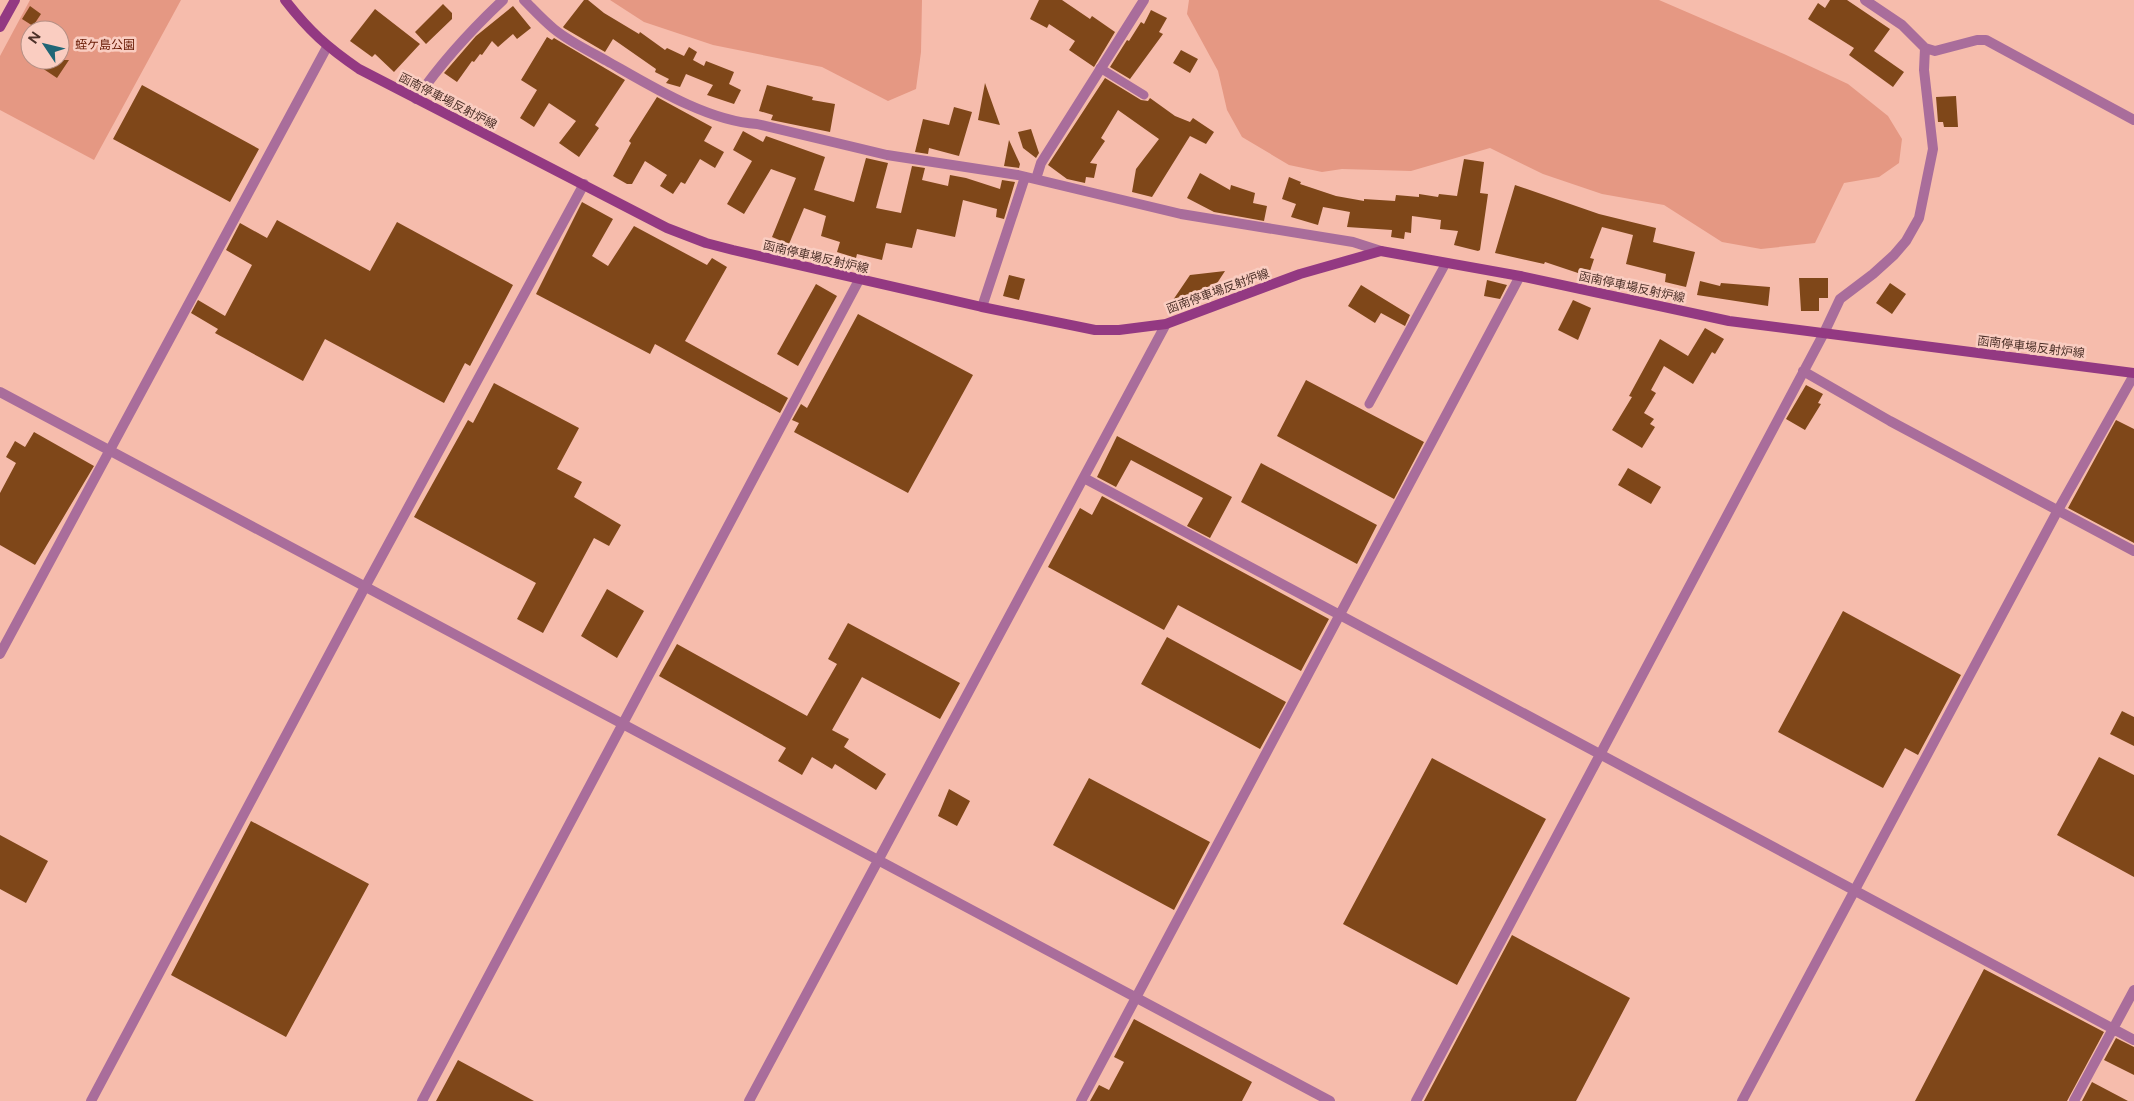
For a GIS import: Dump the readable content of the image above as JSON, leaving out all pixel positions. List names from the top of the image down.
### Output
{
  "streets": {
    "main road": ["函南停車場反射炉線"]
  },
  "parks": ["蛭ケ島公園"],
  "north": "top left"
}
